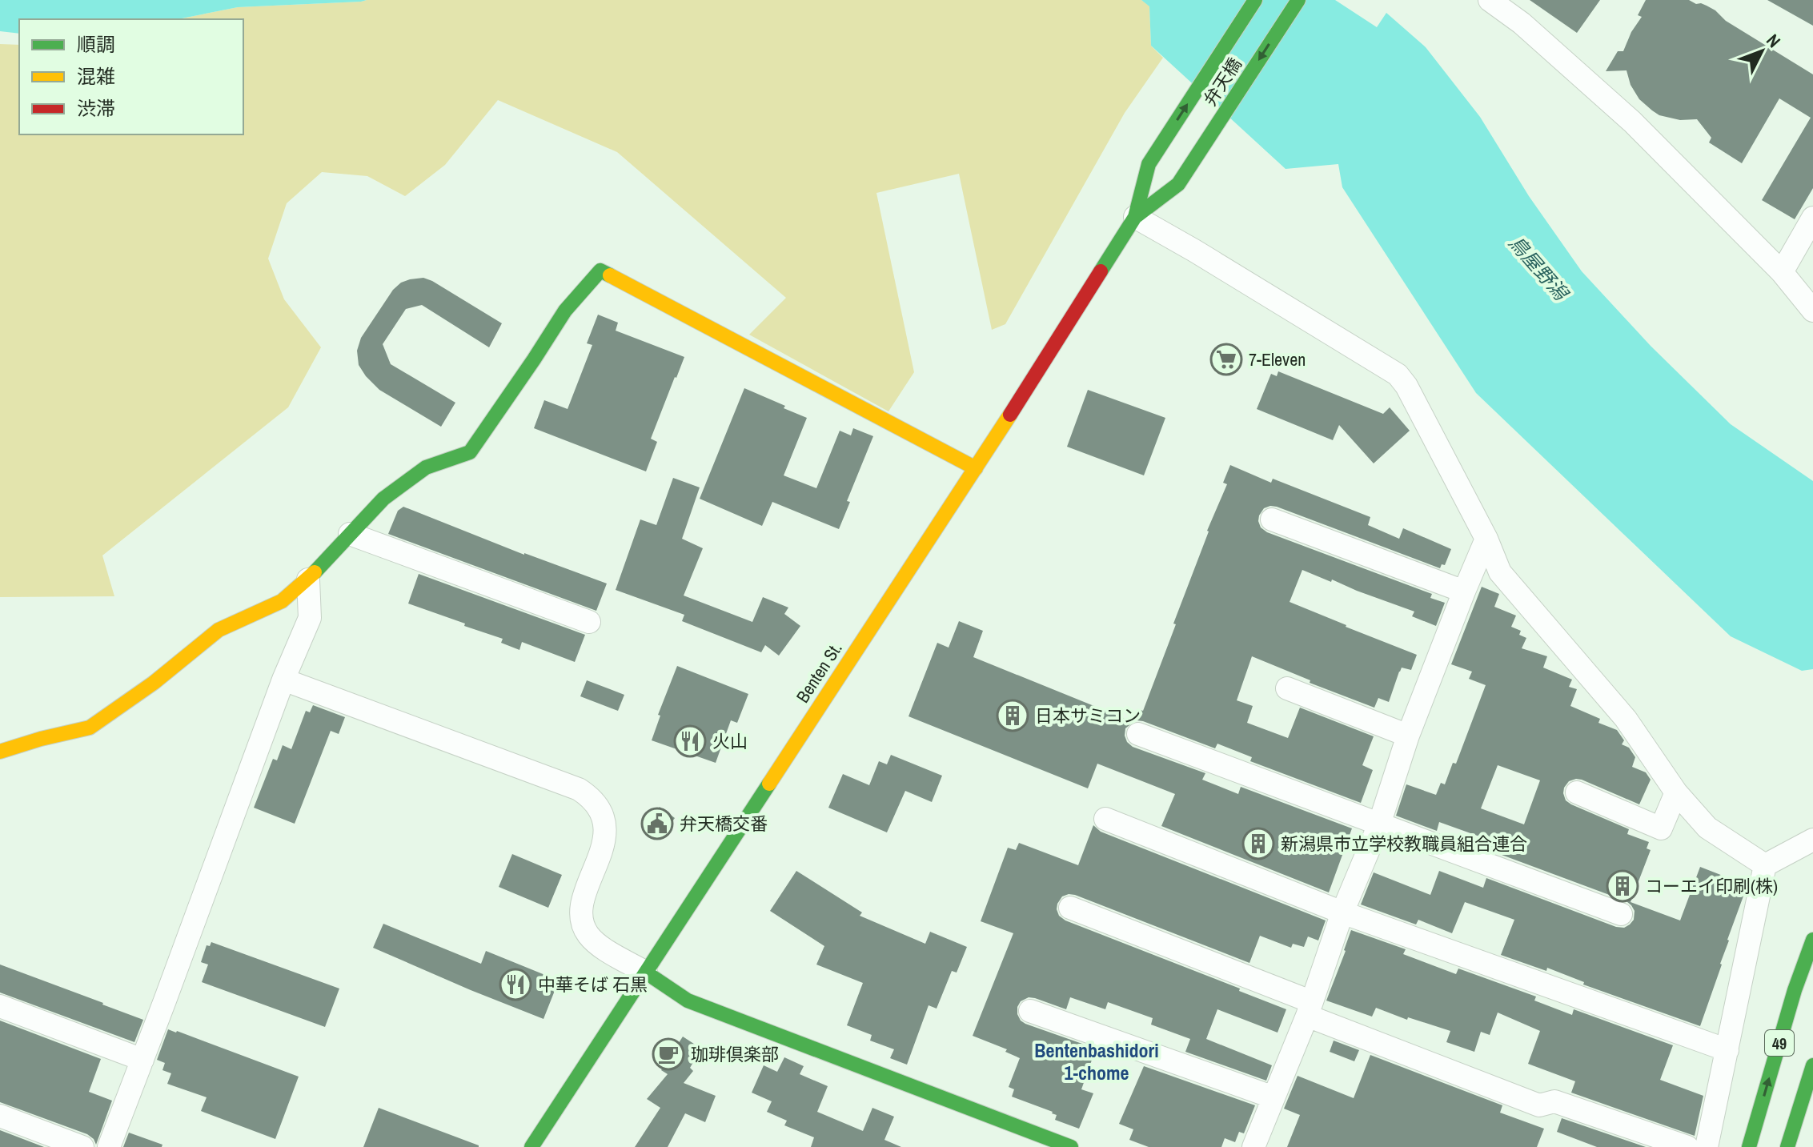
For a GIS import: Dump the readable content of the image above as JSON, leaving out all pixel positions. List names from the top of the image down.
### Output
{
  "streets": {
    "main road": ["弁天橋", "Benten St.", "49"]
  },
  "crossings": [
    ["弁天橋", "Benten St."]
  ],
  "districts": ["Bentenbashidori 1-chome"],
  "water": ["鳥屋野潟"],
  "places": {
    "supermarket": ["7-Eleven"],
    "building": ["日本サミコン", "新潟県市立学校教職員組合連合", "コーエイ印刷(株)"],
    "restaurant": ["火山", "中華そば 石黒"],
    "public building": ["弁天橋交番"],
    "cafe": ["珈琲倶楽部"]
  },
  "legend": ["順調", "混雑", "渋滞"],
  "north": "top right"
}
